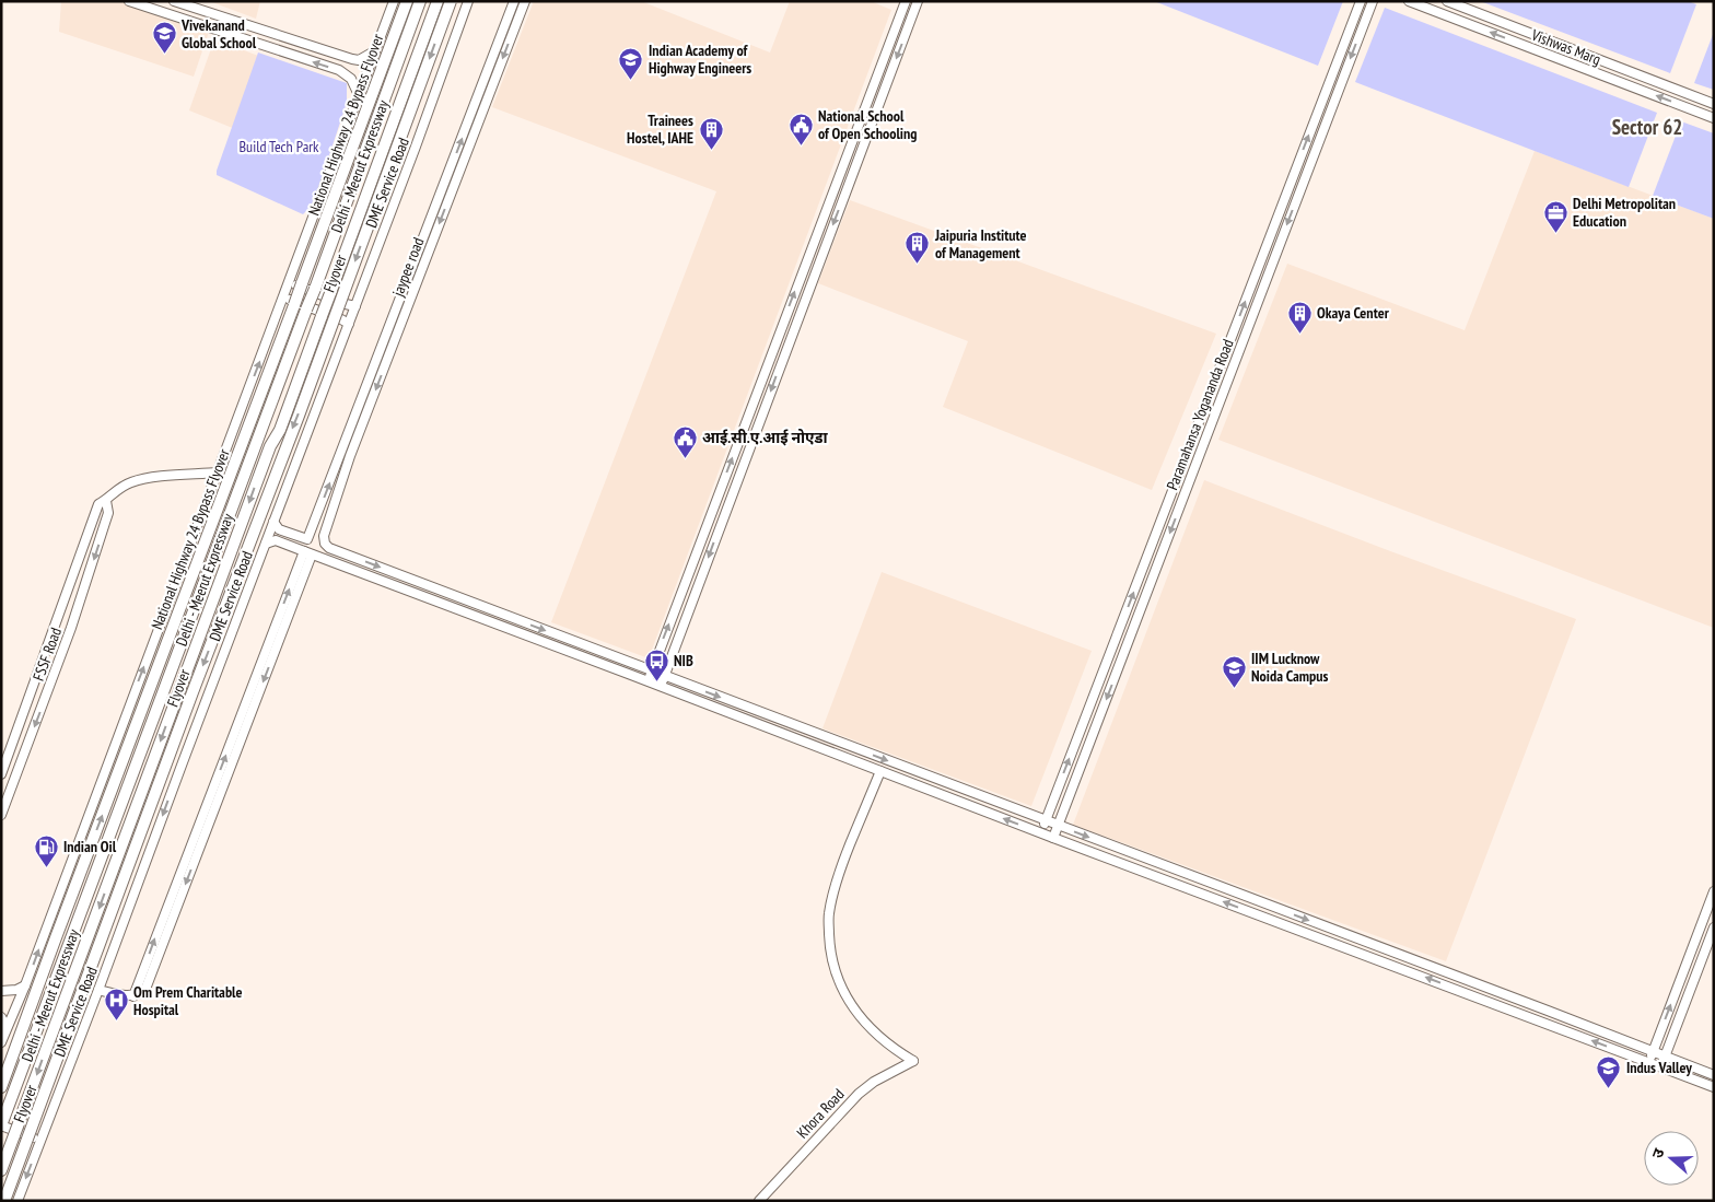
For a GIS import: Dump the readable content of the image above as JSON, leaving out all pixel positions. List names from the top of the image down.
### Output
{
  "streets": {
    "highway": ["National Highway 24 Bypass Flyover", "Delhi - Meerut Expressway", "Flyover"],
    "street": [
      "Vishwas Marg",
      "DME Service Road",
      "jaypee road",
      "Paramahansa Yogananda Road",
      "FSSF Road",
      "Khora Road"
    ]
  },
  "one_way": ["National Highway 24 Bypass Flyover", "Flyover"],
  "districts": ["Sector 62"],
  "parks": ["Build Tech Park"],
  "places": {
    "school or university": [
      "Vivekanand Global School",
      "Indian Academy of Highway Engineers",
      "IIM Lucknow Noida Campus",
      "Indus Valley"
    ],
    "public building": ["National School of Open Schooling", "आई.सी.ए.आई नोएडा"],
    "building": ["Trainees Hostel, IAHE", "Jaipuria Institute of Management", "Okaya Center"],
    "office": ["Delhi Metropolitan Education"],
    "bus stop": ["NIB"],
    "fuel station": ["Indian Oil"],
    "hospital": ["Om Prem Charitable Hospital"]
  },
  "north": "left"
}
